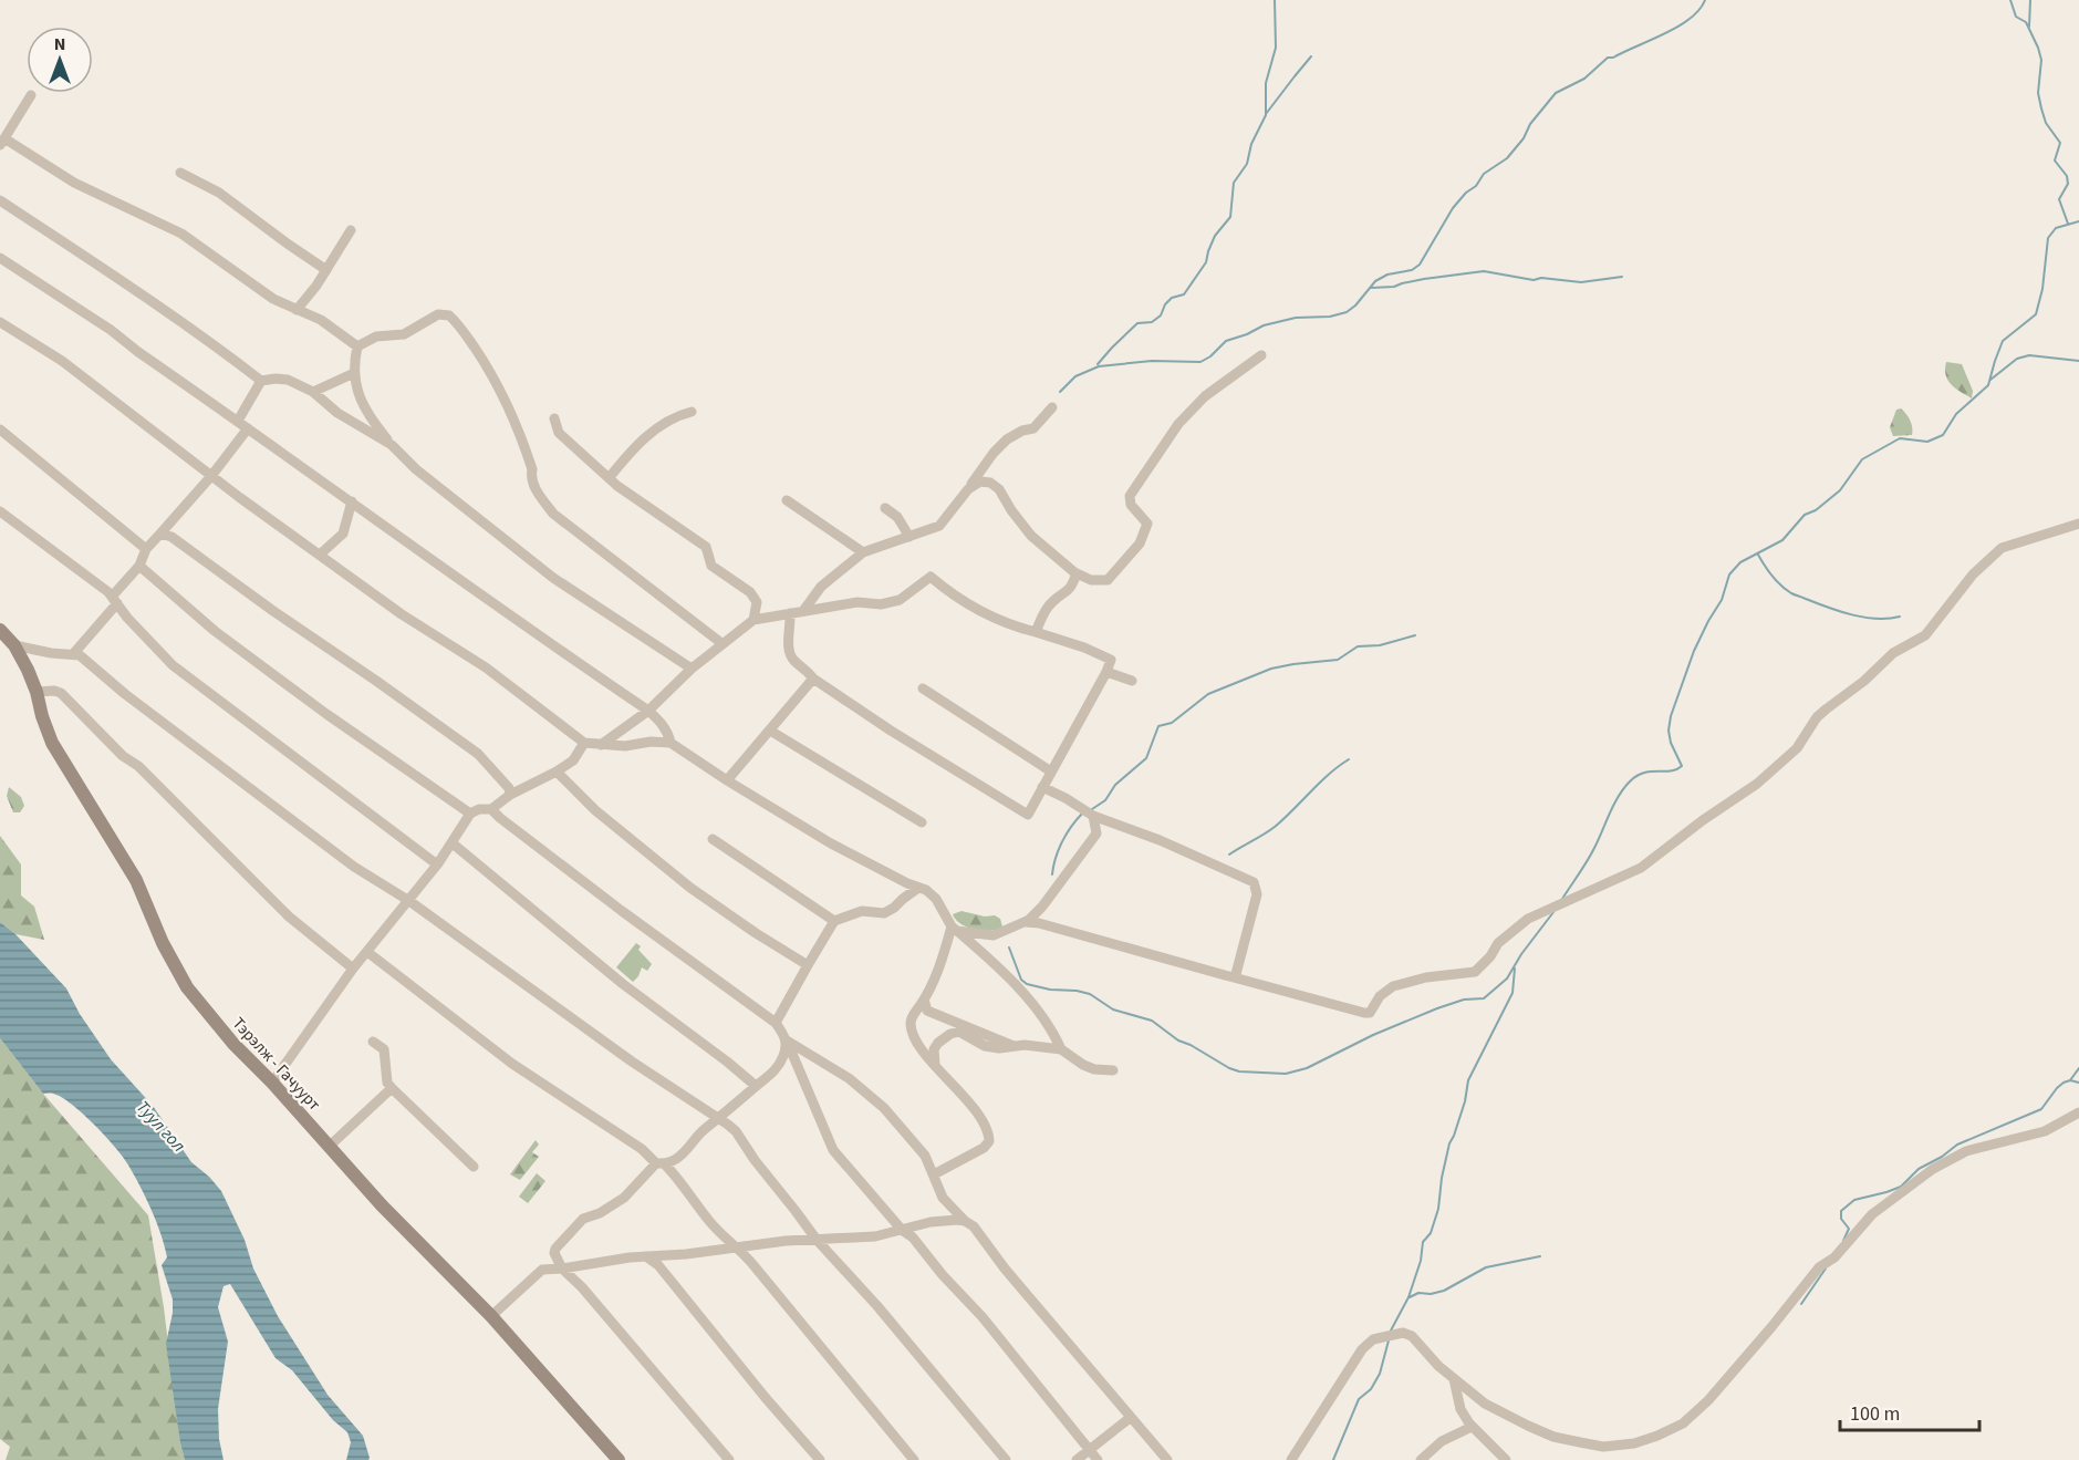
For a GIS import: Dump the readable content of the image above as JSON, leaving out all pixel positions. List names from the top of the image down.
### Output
{
  "streets": {
    "main road": ["Тэрэлж - Гачуурт"]
  },
  "water": ["Туул гол"],
  "scale_bar": "100 m",
  "north": "top"
}
